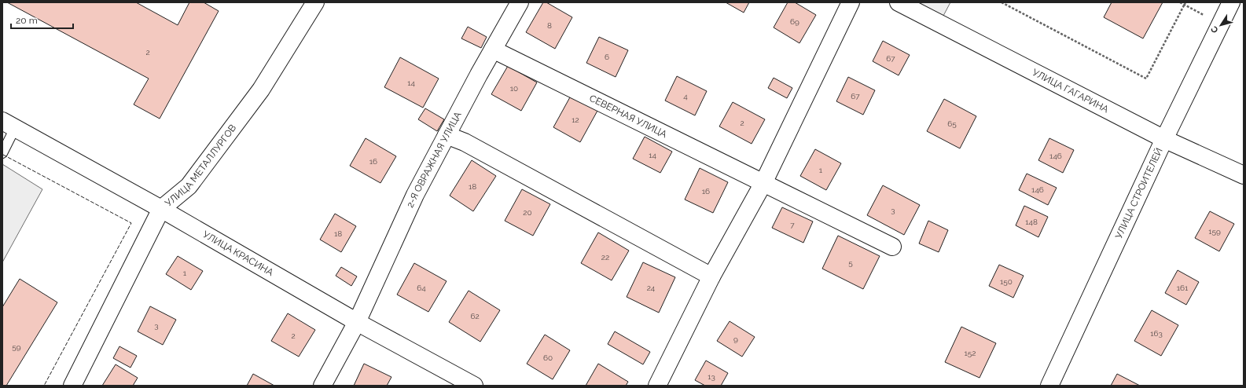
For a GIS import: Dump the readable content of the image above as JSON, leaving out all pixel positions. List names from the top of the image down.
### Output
{
  "streets": {
    "street": [
      "УЛИЦА ГАГАРИНА",
      "СЕВЕРНАЯ УЛИЦА",
      "2-Я ОВРАЖНАЯ УЛИЦА",
      "УЛИЦА МЕТАЛЛУРГОВ",
      "УЛИЦА СТРОИТЕЛЕЙ",
      "УЛИЦА КРАСИНА"
    ]
  },
  "crossings": [
    ["УЛИЦА ГАГАРИНА", "УЛИЦА СТРОИТЕЛЕЙ"],
    ["СЕВЕРНАЯ УЛИЦА", "2-Я ОВРАЖНАЯ УЛИЦА"],
    ["2-Я ОВРАЖНАЯ УЛИЦА", "УЛИЦА КРАСИНА"],
    ["УЛИЦА МЕТАЛЛУРГОВ", "УЛИЦА КРАСИНА"]
  ],
  "house_numbers": [
    "69",
    "8",
    "2",
    "6",
    "67",
    "14",
    "10",
    "4",
    "67",
    "12",
    "2",
    "65",
    "14",
    "146",
    "16",
    "1",
    "18",
    "146",
    "16",
    "3",
    "20",
    "148",
    "7",
    "159",
    "18",
    "22",
    "5",
    "1",
    "150",
    "64",
    "24",
    "161",
    "62",
    "3",
    "163",
    "2",
    "9",
    "59",
    "152",
    "60",
    "13"
  ],
  "scale_bar": "20 m",
  "north": "bottom left"
}
